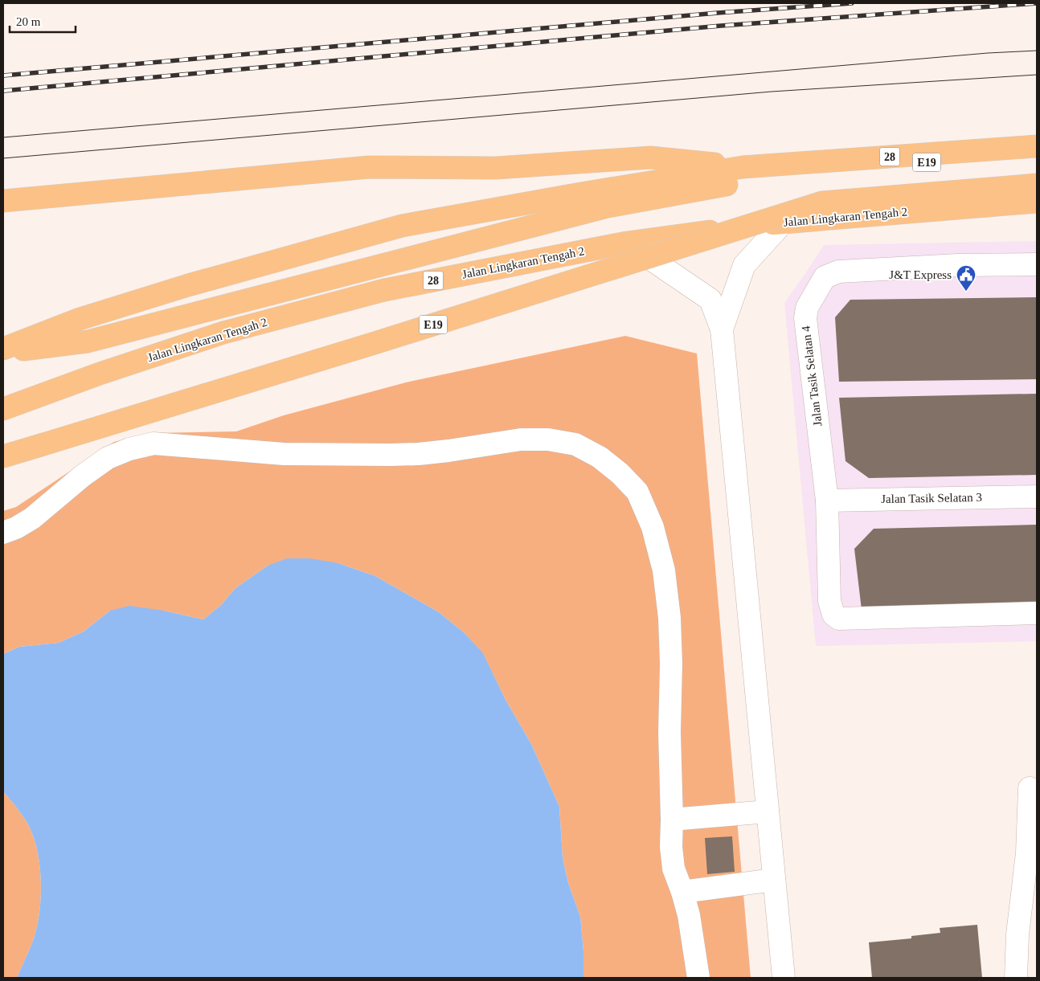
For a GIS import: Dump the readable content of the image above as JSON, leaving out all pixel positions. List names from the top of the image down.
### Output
{
  "streets": {
    "highway": ["28", "E19", "Jalan Lingkaran Tengah 2"],
    "street": ["Jalan Tasik Selatan 4", "Jalan Tasik Selatan 3"]
  },
  "crossings": [
    ["Jalan Tasik Selatan 4", "Jalan Tasik Selatan 3"]
  ],
  "places": {
    "public building": ["J&T Express"]
  },
  "scale_bar": "20 m"
}
